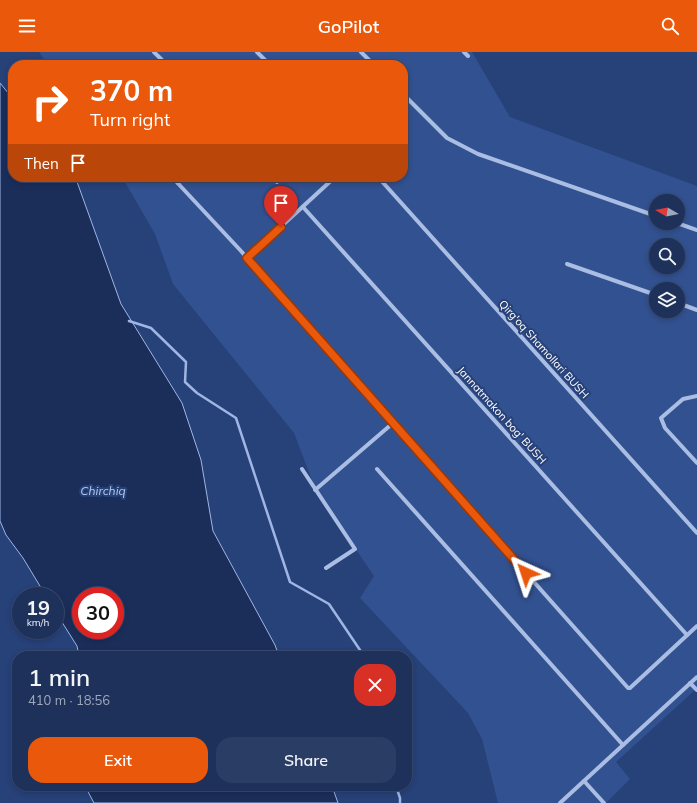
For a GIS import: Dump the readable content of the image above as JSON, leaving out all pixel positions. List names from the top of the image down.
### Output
{
  "streets": {
    "street": ["Qirg'oq Shamollari BUSH", "Jannatmakon bog' BUSH"]
  },
  "water": ["Chirchiq"],
  "north": "left",
  "page": {
    "header": "GoPilot",
    "turn": ["370 m", "Turn right"],
    "then": "Then",
    "speed": "19 km/h",
    "limit": "30",
    "heading": ["1 min", "410 m · 18:56"],
    "buttons": ["Exit", "Share"]
  }
}
